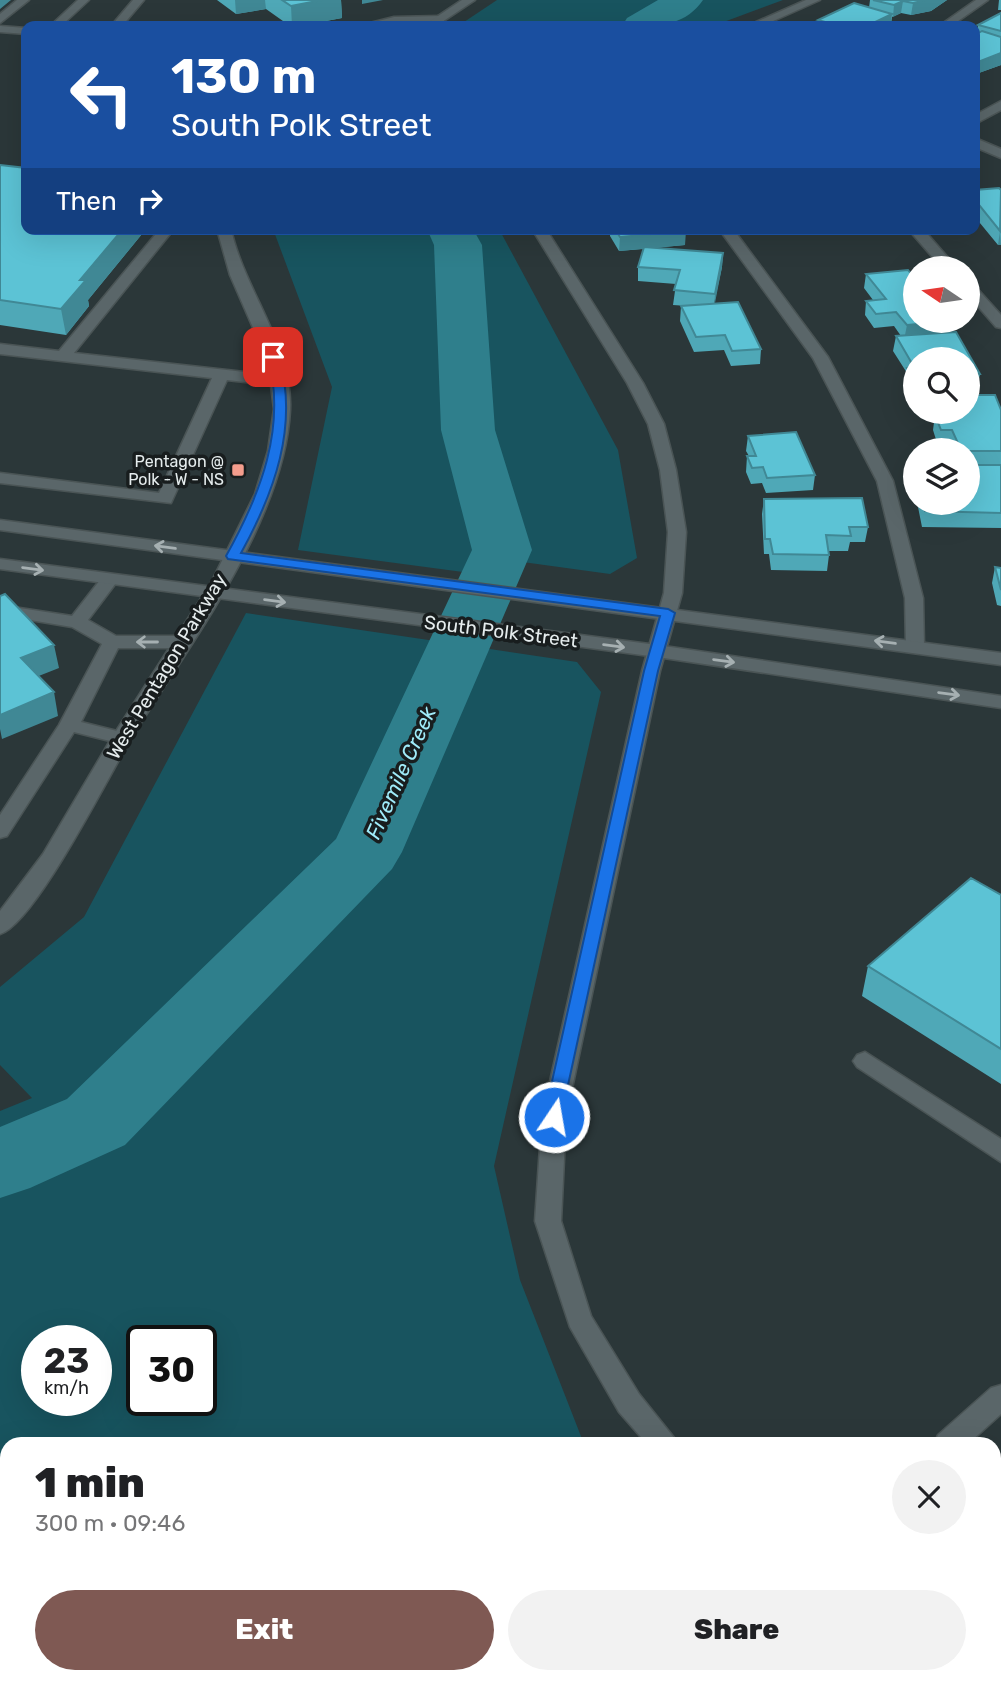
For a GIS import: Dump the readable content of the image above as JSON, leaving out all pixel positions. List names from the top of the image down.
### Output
{
  "streets": {
    "street": ["South Polk Street", "West Pentagon Parkway"]
  },
  "crossings": [
    ["South Polk Street", "West Pentagon Parkway"]
  ],
  "water": ["Fivemile Creek"],
  "places": {
    "transit": ["Pentagon @ Polk - W - NS"]
  },
  "north": "left",
  "page": {
    "turn": ["130 m", "South Polk Street"],
    "then": "Then",
    "speed": "23 km/h",
    "limit": "30",
    "heading": ["1 min", "300 m · 09:46"],
    "buttons": ["Exit", "Share"]
  }
}
